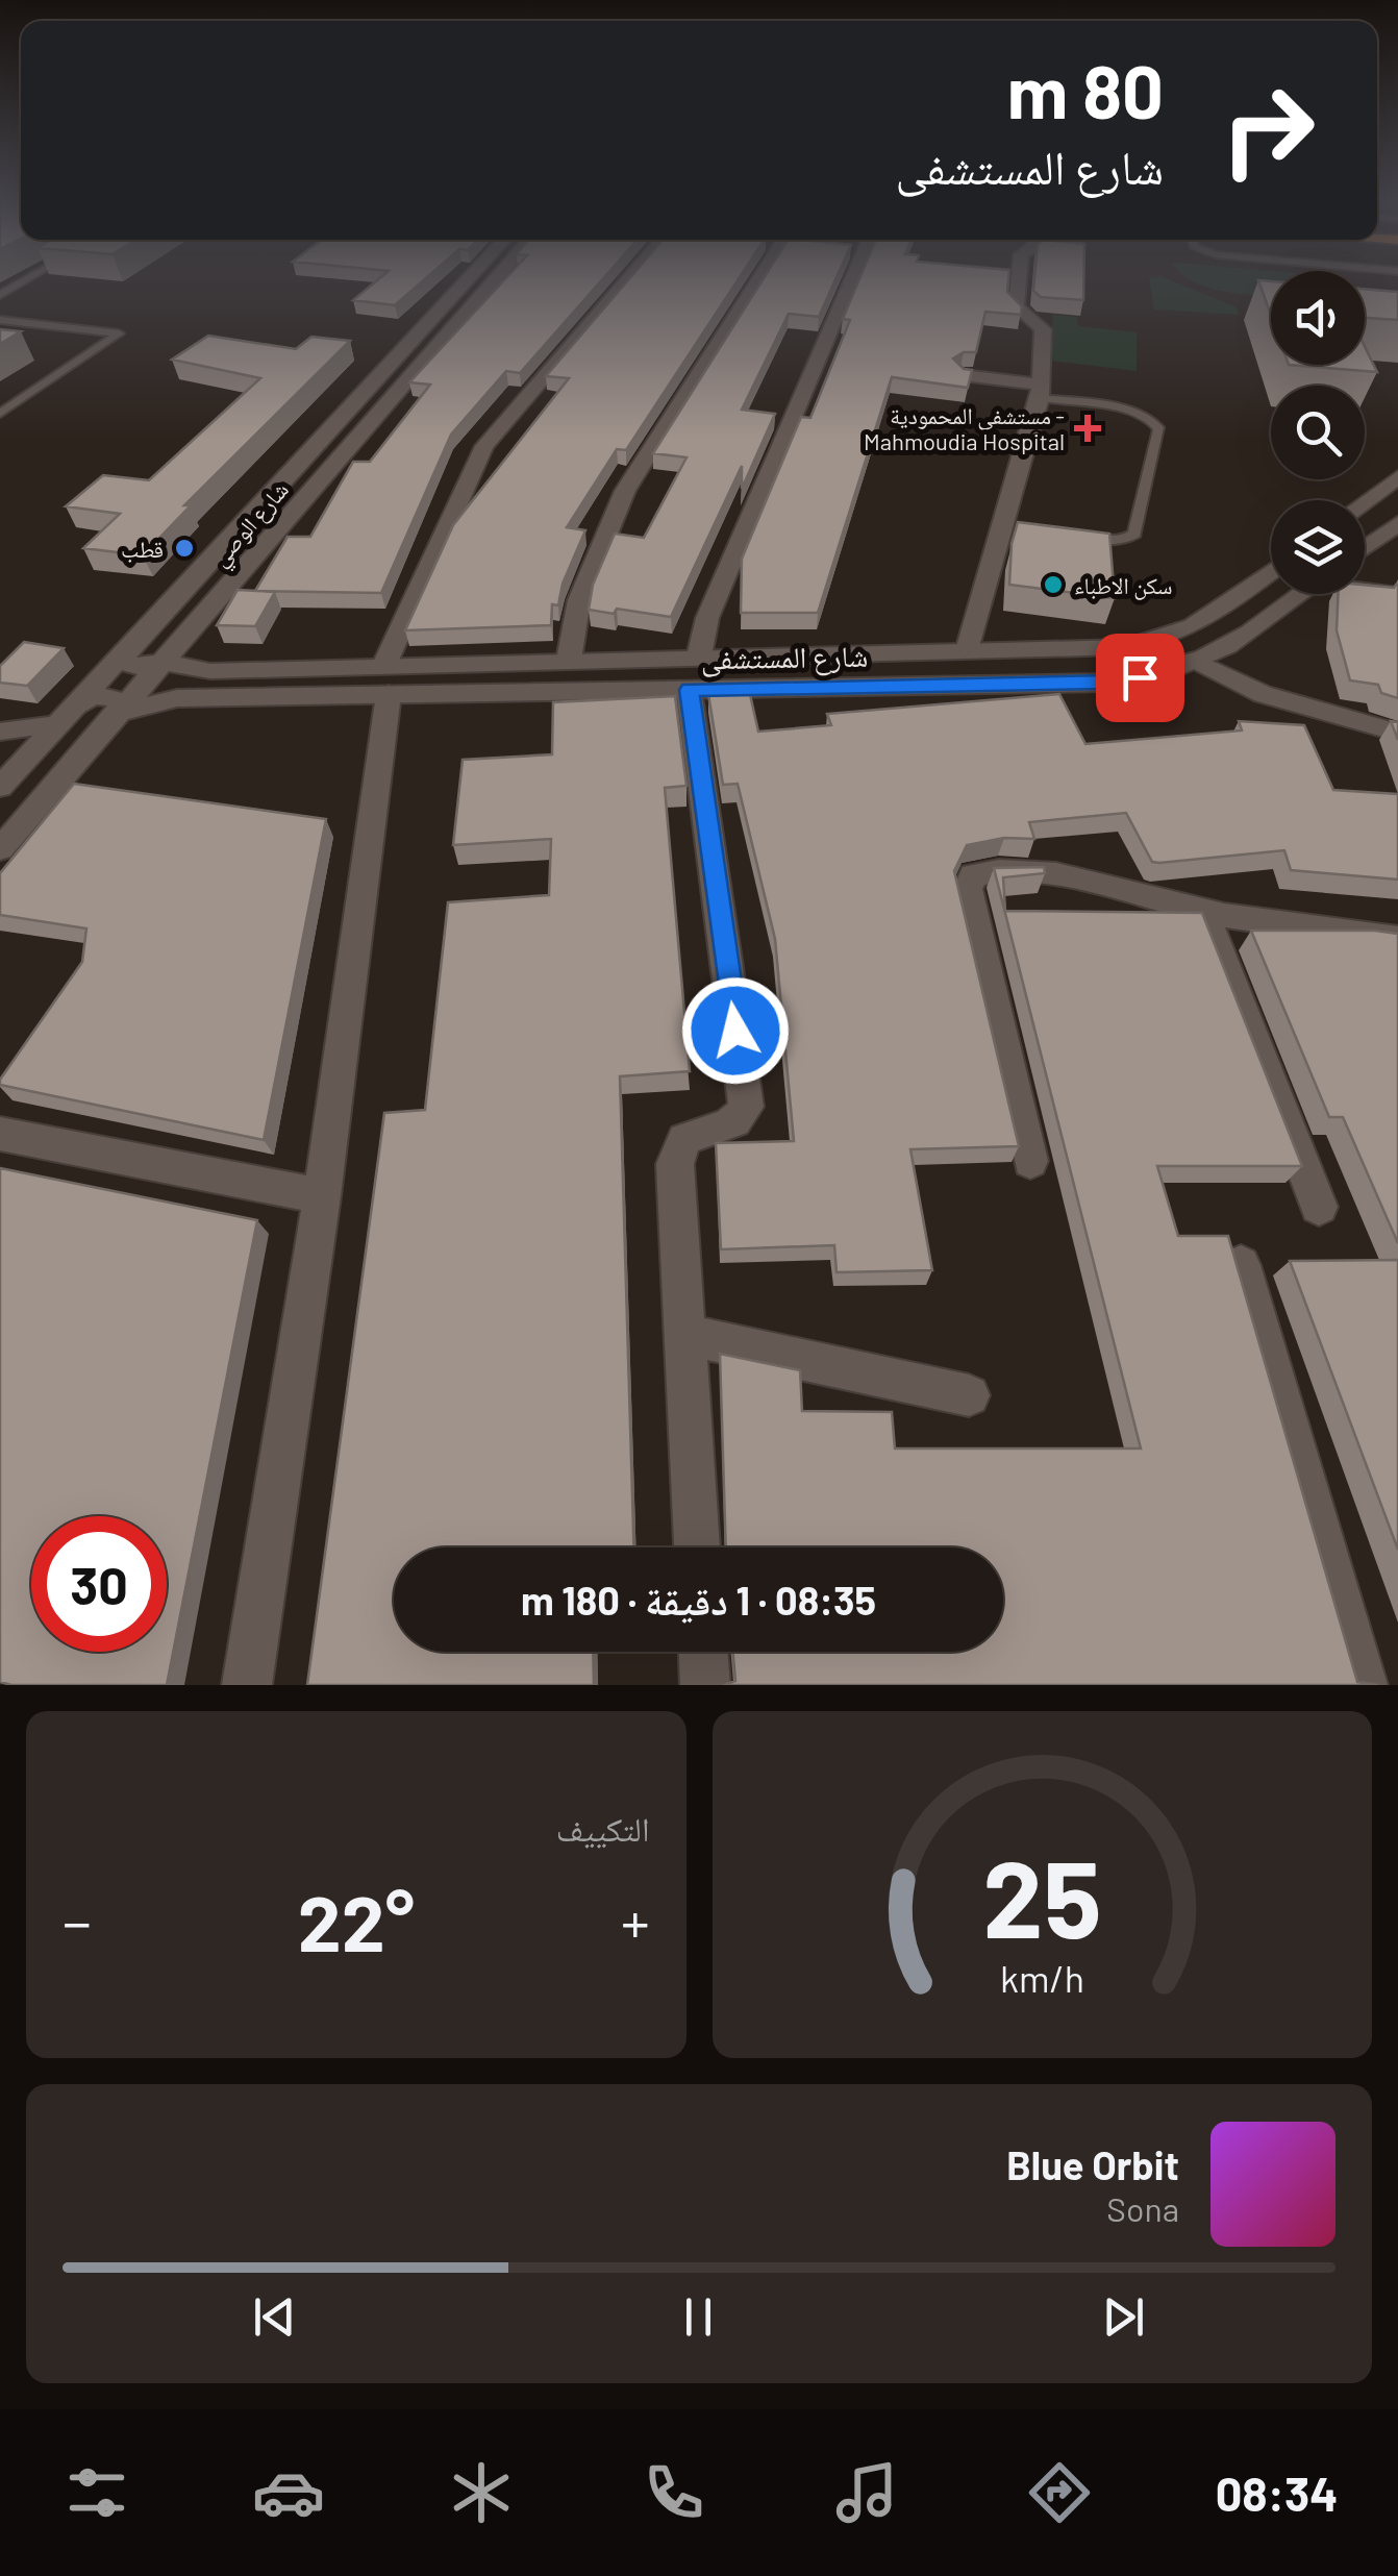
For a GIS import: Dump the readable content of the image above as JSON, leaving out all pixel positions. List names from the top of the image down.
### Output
{
  "streets": {
    "street": ["شارع الوصي", "شارع المستشفى"]
  },
  "places": {
    "health": ["مستشفى المحمودية - Mahmoudia Hospital"],
    "other": ["قطب", "سكن الاطباء"]
  },
  "page": {
    "turn": ["80 m", "شارع المستشفى"],
    "limit": "30",
    "trip": "08:35 · 1 دقيقة · 180 m",
    "tile": "التكييف",
    "heat": ["−", "22°", "+"],
    "song": ["Blue Orbit", "Sona"],
    "tabs": "08:34",
    "gauge": ["25", "km/h"]
  }
}
